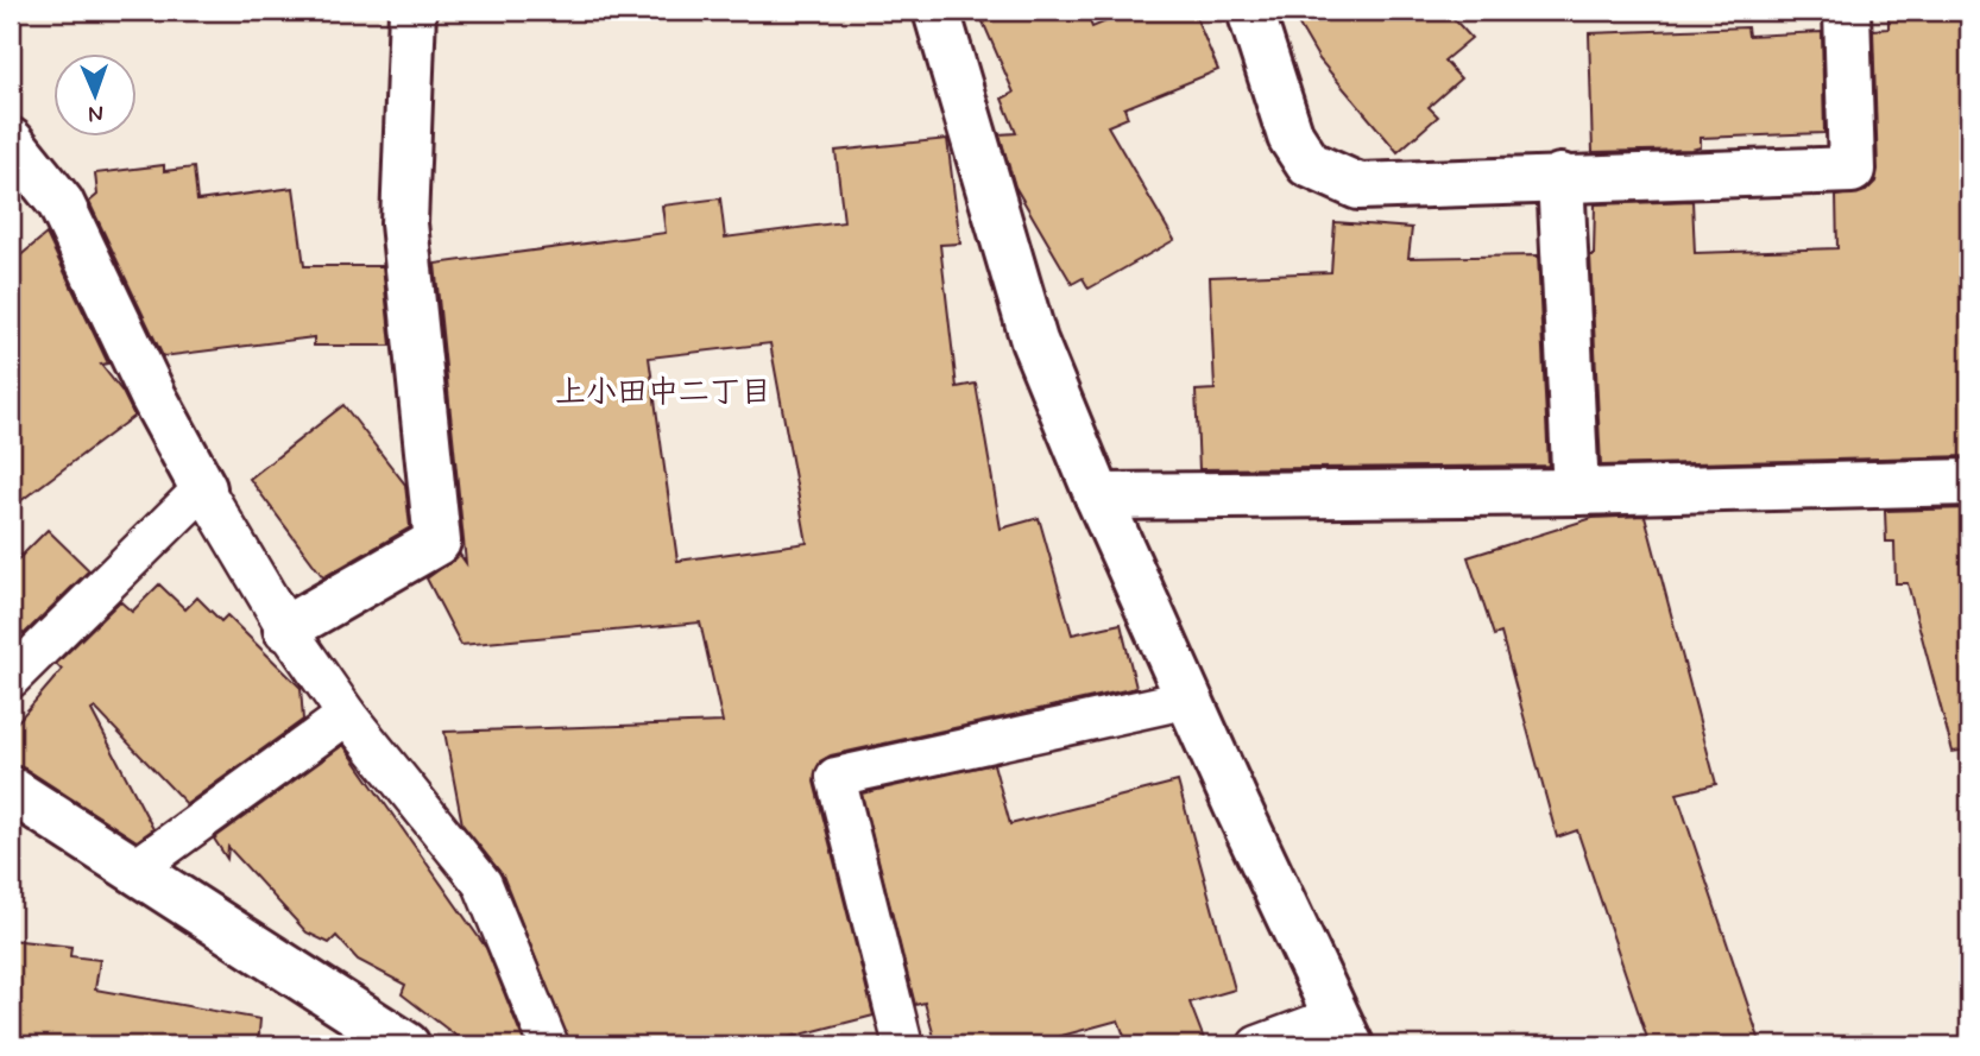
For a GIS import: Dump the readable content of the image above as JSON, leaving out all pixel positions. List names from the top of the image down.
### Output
{
  "districts": ["上小田中二丁目"],
  "north": "bottom"
}
